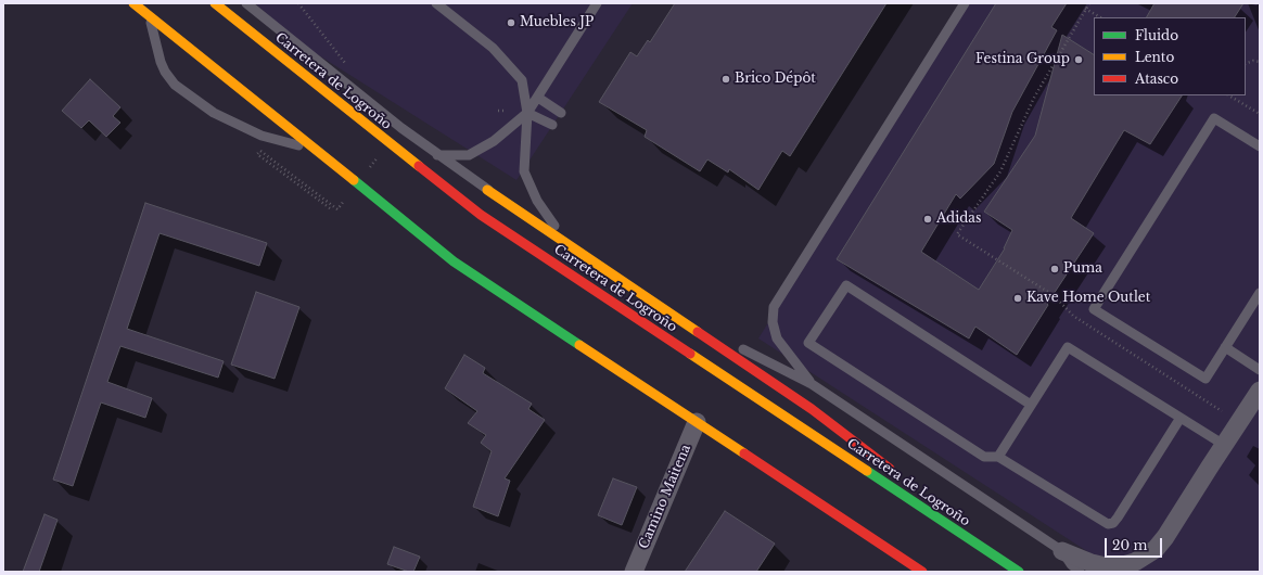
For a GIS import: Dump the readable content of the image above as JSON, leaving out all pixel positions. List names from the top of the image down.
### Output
{
  "streets": {
    "highway": ["Carretera de Logroño"],
    "street": ["Camino Maitena"]
  },
  "places": [
    "Muebles JP",
    "Festina Group",
    "Brico Dépôt",
    "Adidas",
    "Puma",
    "Kave Home Outlet"
  ],
  "legend": ["Fluido", "Lento", "Atasco"],
  "scale_bar": "20 m"
}
